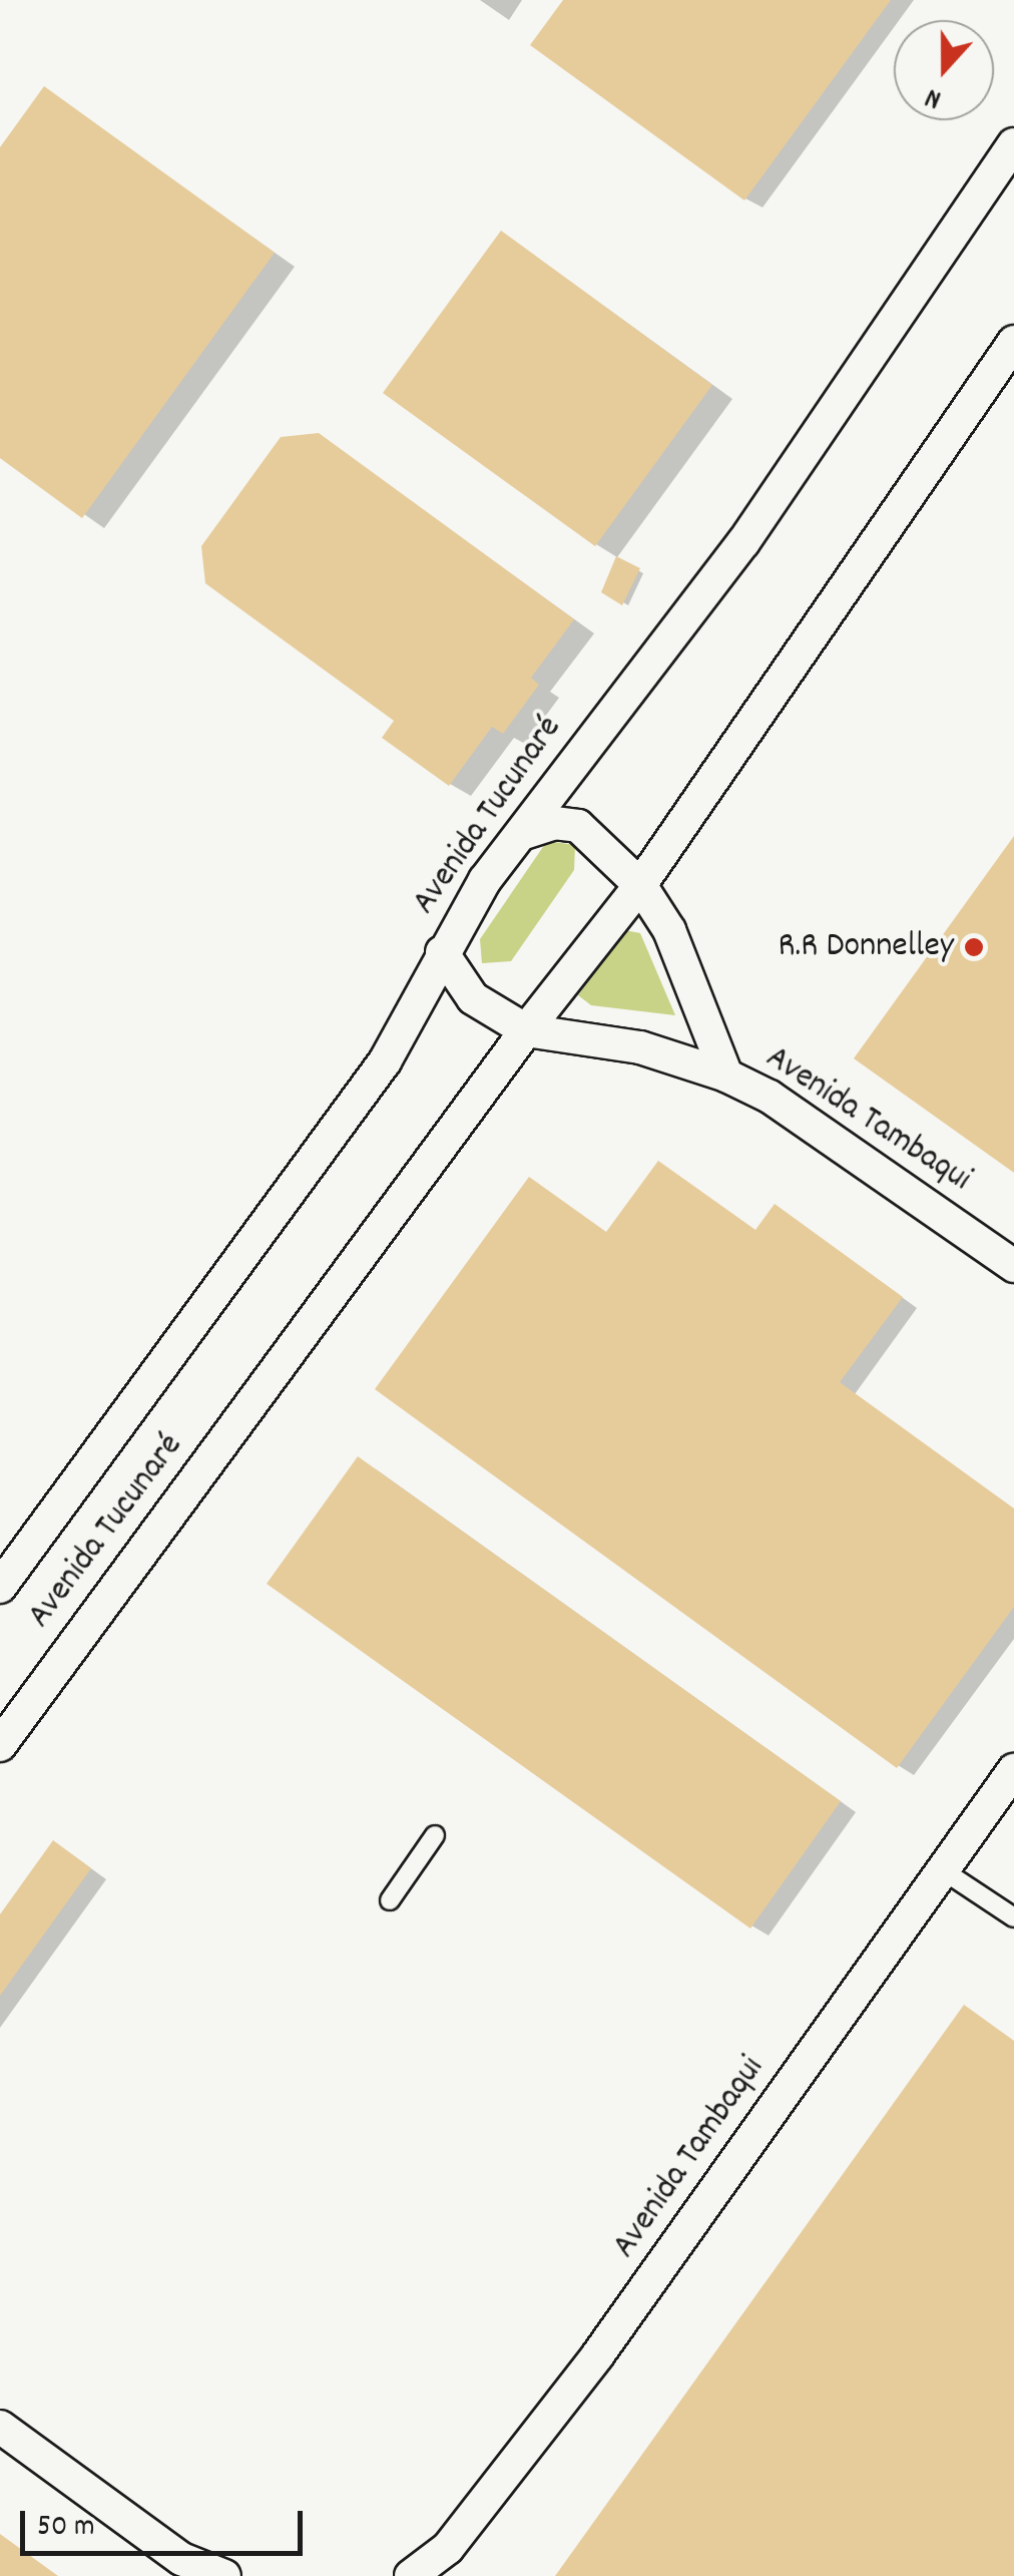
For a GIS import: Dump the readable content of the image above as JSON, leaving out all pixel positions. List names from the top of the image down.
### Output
{
  "streets": {
    "street": ["Avenida Tucunaré", "Avenida Tambaqui"]
  },
  "crossings": [
    ["Avenida Tucunaré", "Avenida Tambaqui"]
  ],
  "places": ["R.R Donnelley"],
  "scale_bar": "50 m",
  "north": "bottom"
}
